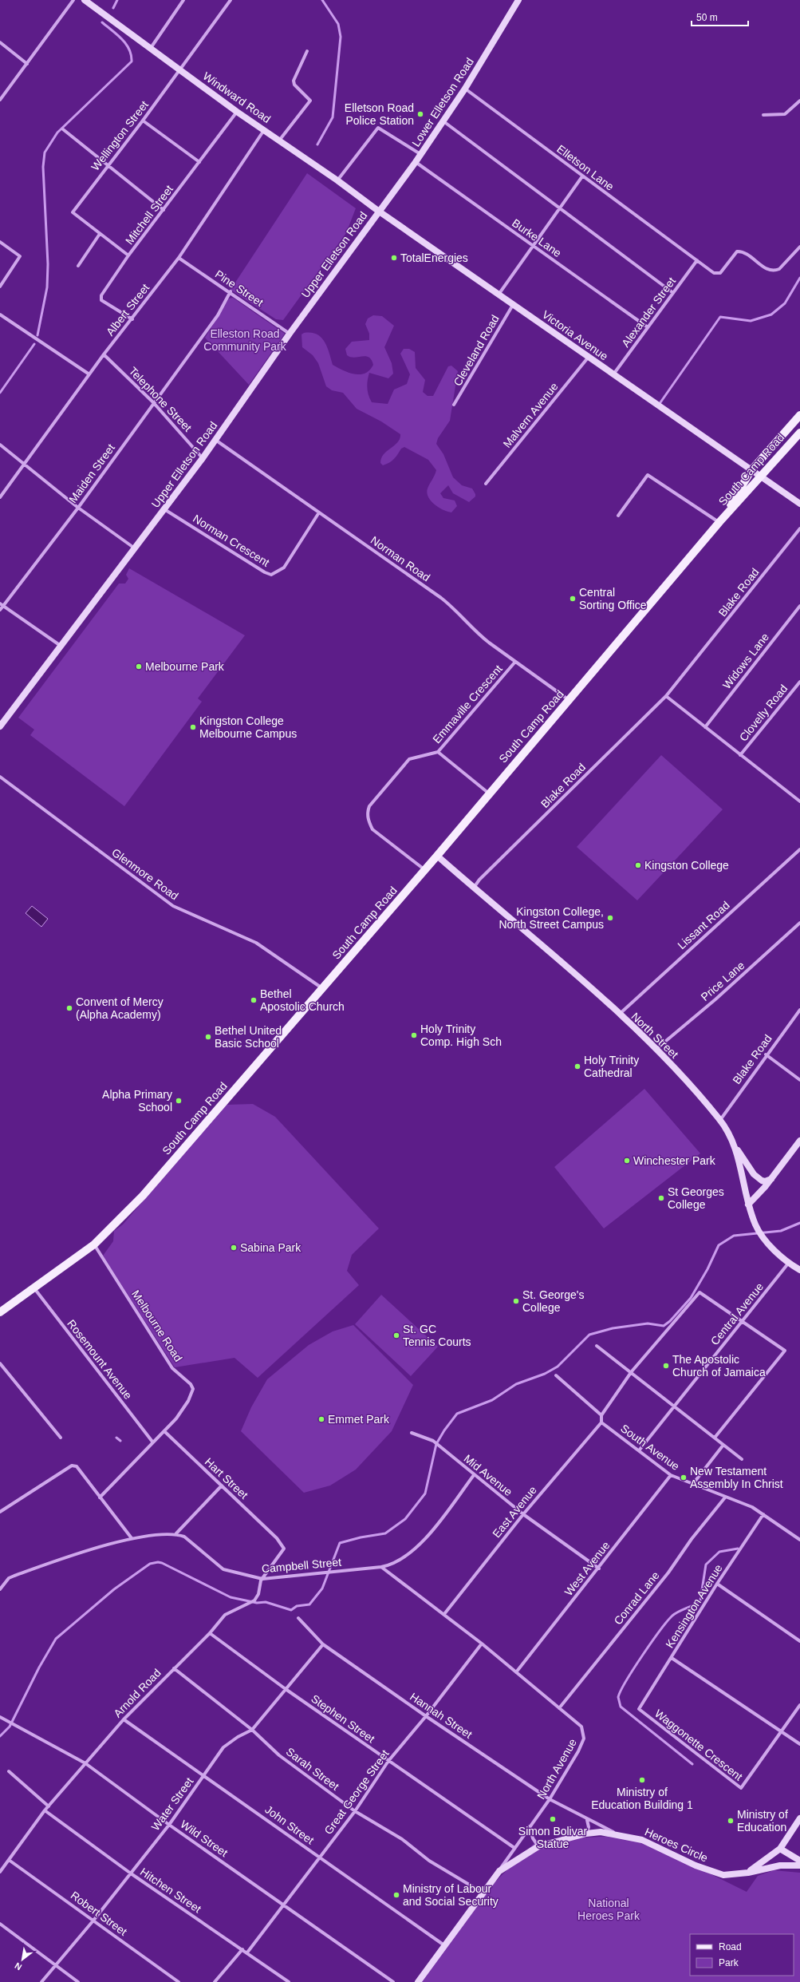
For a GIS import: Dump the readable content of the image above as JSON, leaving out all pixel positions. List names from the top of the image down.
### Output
{
  "streets": {
    "main road": ["South Camp Road"],
    "street": [
      "Windward Road",
      "Lower Elletson Road",
      "Wellington Street",
      "Elletson Lane",
      "Mitchell Street",
      "Burke Lane",
      "Upper Elletson Road",
      "Pine Street",
      "Albert Street",
      "Alexander Street",
      "Victoria Avenue",
      "Cleveland Road",
      "Telephone Street",
      "Malvern Avenue",
      "Maiden Street",
      "Norman Crescent",
      "Norman Road",
      "Blake Road",
      "Widows Lane",
      "Emmaville Crescent",
      "Clovelly Road",
      "Glenmore Road",
      "Lissant Road",
      "Price Lane",
      "North Street",
      "Central Avenue",
      "Melbourne Road",
      "Rosemount Avenue",
      "South Avenue",
      "Mid Avenue",
      "Hart Street",
      "East Avenue",
      "Campbell Street",
      "West Avenue",
      "Conrad Lane",
      "Kensington Avenue",
      "Arnold Road",
      "Hannah Street",
      "Stephen Street",
      "Waggonette Crescent",
      "Sarah Street",
      "North Avenue",
      "Great George Street",
      "Water Street",
      "John Street",
      "Wild Street",
      "Heroes Circle",
      "Hitchen Street",
      "Robert Street"
    ]
  },
  "crossings": [
    ["Windward Road", "Lower Elletson Road"],
    ["Windward Road", "Wellington Street"],
    ["Windward Road", "Mitchell Street"],
    ["Windward Road", "Upper Elletson Road"],
    ["Windward Road", "Albert Street"],
    ["Windward Road", "Victoria Avenue"],
    ["Lower Elletson Road", "Elletson Lane"],
    ["Lower Elletson Road", "Burke Lane"],
    ["Lower Elletson Road", "Upper Elletson Road"],
    ["Lower Elletson Road", "Victoria Avenue"],
    ["Elletson Lane", "Alexander Street"],
    ["Mitchell Street", "Albert Street"],
    ["Burke Lane", "Alexander Street"],
    ["Upper Elletson Road", "Pine Street"],
    ["Upper Elletson Road", "Victoria Avenue"],
    ["Upper Elletson Road", "Telephone Street"],
    ["Upper Elletson Road", "Norman Crescent"],
    ["Upper Elletson Road", "Norman Road"],
    ["Pine Street", "Albert Street"],
    ["Pine Street", "Maiden Street"],
    ["Albert Street", "Telephone Street"],
    ["Alexander Street", "Victoria Avenue"],
    ["Victoria Avenue", "Cleveland Road"],
    ["Victoria Avenue", "Malvern Avenue"],
    ["Victoria Avenue", "South Camp Road"],
    ["Telephone Street", "Maiden Street"],
    ["South Camp Road", "Norman Road"],
    ["South Camp Road", "Emmaville Crescent"],
    ["South Camp Road", "Glenmore Road"],
    ["South Camp Road", "North Street"],
    ["South Camp Road", "Melbourne Road"],
    ["South Camp Road", "Rosemount Avenue"],
    ["Norman Crescent", "Norman Road"],
    ["Norman Road", "Emmaville Crescent"],
    ["Blake Road", "North Street"],
    ["Lissant Road", "North Street"],
    ["Price Lane", "North Street"],
    ["North Street", "Central Avenue"],
    ["Central Avenue", "South Avenue"],
    ["Melbourne Road", "Rosemount Avenue"],
    ["Melbourne Road", "Hart Street"],
    ["South Avenue", "East Avenue"],
    ["South Avenue", "West Avenue"],
    ["South Avenue", "Conrad Lane"],
    ["South Avenue", "Kensington Avenue"],
    ["Mid Avenue", "East Avenue"],
    ["Mid Avenue", "Campbell Street"],
    ["Mid Avenue", "West Avenue"],
    ["Hart Street", "Arnold Road"],
    ["Campbell Street", "Arnold Road"],
    ["West Avenue", "North Avenue"],
    ["Conrad Lane", "North Avenue"],
    ["Kensington Avenue", "Waggonette Crescent"],
    ["Arnold Road", "Stephen Street"],
    ["Arnold Road", "Sarah Street"],
    ["Arnold Road", "John Street"],
    ["Arnold Road", "Wild Street"],
    ["Arnold Road", "Hitchen Street"],
    ["Arnold Road", "Robert Street"],
    ["Hannah Street", "North Avenue"],
    ["Hannah Street", "Great George Street"],
    ["Hannah Street", "Water Street"],
    ["Hannah Street", "Heroes Circle"],
    ["Stephen Street", "North Avenue"],
    ["Stephen Street", "Great George Street"],
    ["Stephen Street", "Water Street"],
    ["Sarah Street", "Great George Street"],
    ["Sarah Street", "Water Street"],
    ["Sarah Street", "Heroes Circle"],
    ["North Avenue", "Heroes Circle"],
    ["Great George Street", "John Street"],
    ["Great George Street", "Wild Street"],
    ["Great George Street", "Hitchen Street"],
    ["Water Street", "John Street"],
    ["Water Street", "Wild Street"],
    ["Water Street", "Hitchen Street"],
    ["Water Street", "Robert Street"],
    ["John Street", "Heroes Circle"]
  ],
  "parks": ["Elleston Road Community Park", "National Heroes Park"],
  "places": [
    "Elletson Road Police Station",
    "TotalEnergies",
    "Central Sorting Office",
    "Melbourne Park",
    "Kingston College Melbourne Campus",
    "Kingston College",
    "Kingston College, North Street Campus",
    "Bethel Apostolic Church",
    "Convent of Mercy (Alpha Academy)",
    "Holy Trinity Comp. High Sch",
    "Bethel United Basic School",
    "Holy Trinity Cathedral",
    "Alpha Primary School",
    "Winchester Park",
    "St Georges College",
    "Sabina Park",
    "St. George's College",
    "St. GC Tennis Courts",
    "The Apostolic Church of Jamaica",
    "Emmet Park",
    "New Testament Assembly In Christ",
    "Ministry of Education Building 1",
    "Simon Bolivar Statue",
    "Ministry of Education",
    "Ministry of Labour and Social Security"
  ],
  "legend": ["Road", "Park"],
  "scale_bar": "50 m",
  "north": "bottom left"
}
